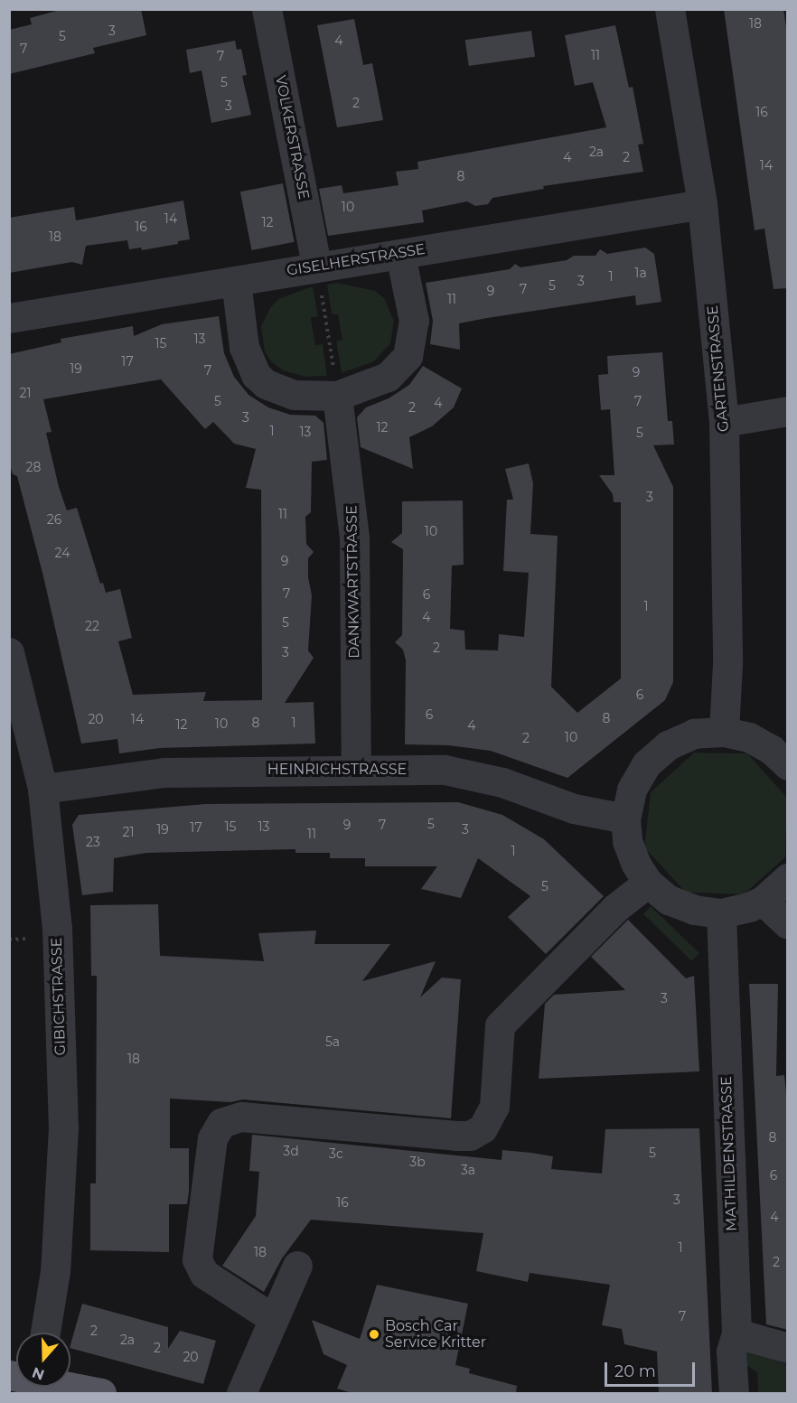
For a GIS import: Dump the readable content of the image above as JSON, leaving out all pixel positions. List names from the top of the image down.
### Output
{
  "streets": {
    "street": [
      "VOLKERSTRASSE",
      "GISELHERSTRASSE",
      "GARTENSTRASSE",
      "DANKWARTSTRASSE",
      "HEINRICHSTRASSE",
      "GIBICHSTRASSE",
      "MATHILDENSTRASSE"
    ]
  },
  "crossings": [
    ["VOLKERSTRASSE", "GISELHERSTRASSE"],
    ["GISELHERSTRASSE", "GARTENSTRASSE"],
    ["DANKWARTSTRASSE", "HEINRICHSTRASSE"],
    ["HEINRICHSTRASSE", "GIBICHSTRASSE"]
  ],
  "places": ["Bosch Car Service Kritter"],
  "house_numbers": [
    "18",
    "3",
    "5",
    "4",
    "7",
    "11",
    "7",
    "5",
    "2",
    "3",
    "16",
    "2a",
    "4",
    "2",
    "14",
    "8",
    "10",
    "14",
    "12",
    "16",
    "18",
    "1a",
    "1",
    "3",
    "5",
    "7",
    "9",
    "11",
    "13",
    "15",
    "17",
    "19",
    "7",
    "9",
    "21",
    "5",
    "7",
    "4",
    "2",
    "3",
    "12",
    "1",
    "13",
    "5",
    "28",
    "3",
    "11",
    "26",
    "10",
    "24",
    "9",
    "7",
    "6",
    "1",
    "4",
    "5",
    "22",
    "2",
    "3",
    "6",
    "6",
    "8",
    "20",
    "14",
    "8",
    "1",
    "10",
    "12",
    "4",
    "10",
    "2",
    "5",
    "9",
    "7",
    "15",
    "13",
    "17",
    "19",
    "3",
    "21",
    "11",
    "23",
    "1",
    "5",
    "3",
    "5a",
    "18",
    "8",
    "3d",
    "5",
    "3c",
    "3b",
    "3a",
    "6",
    "3",
    "16",
    "4",
    "1",
    "18",
    "2",
    "7",
    "2",
    "2a",
    "2",
    "20"
  ],
  "scale_bar": "20 m",
  "north": "bottom"
}
